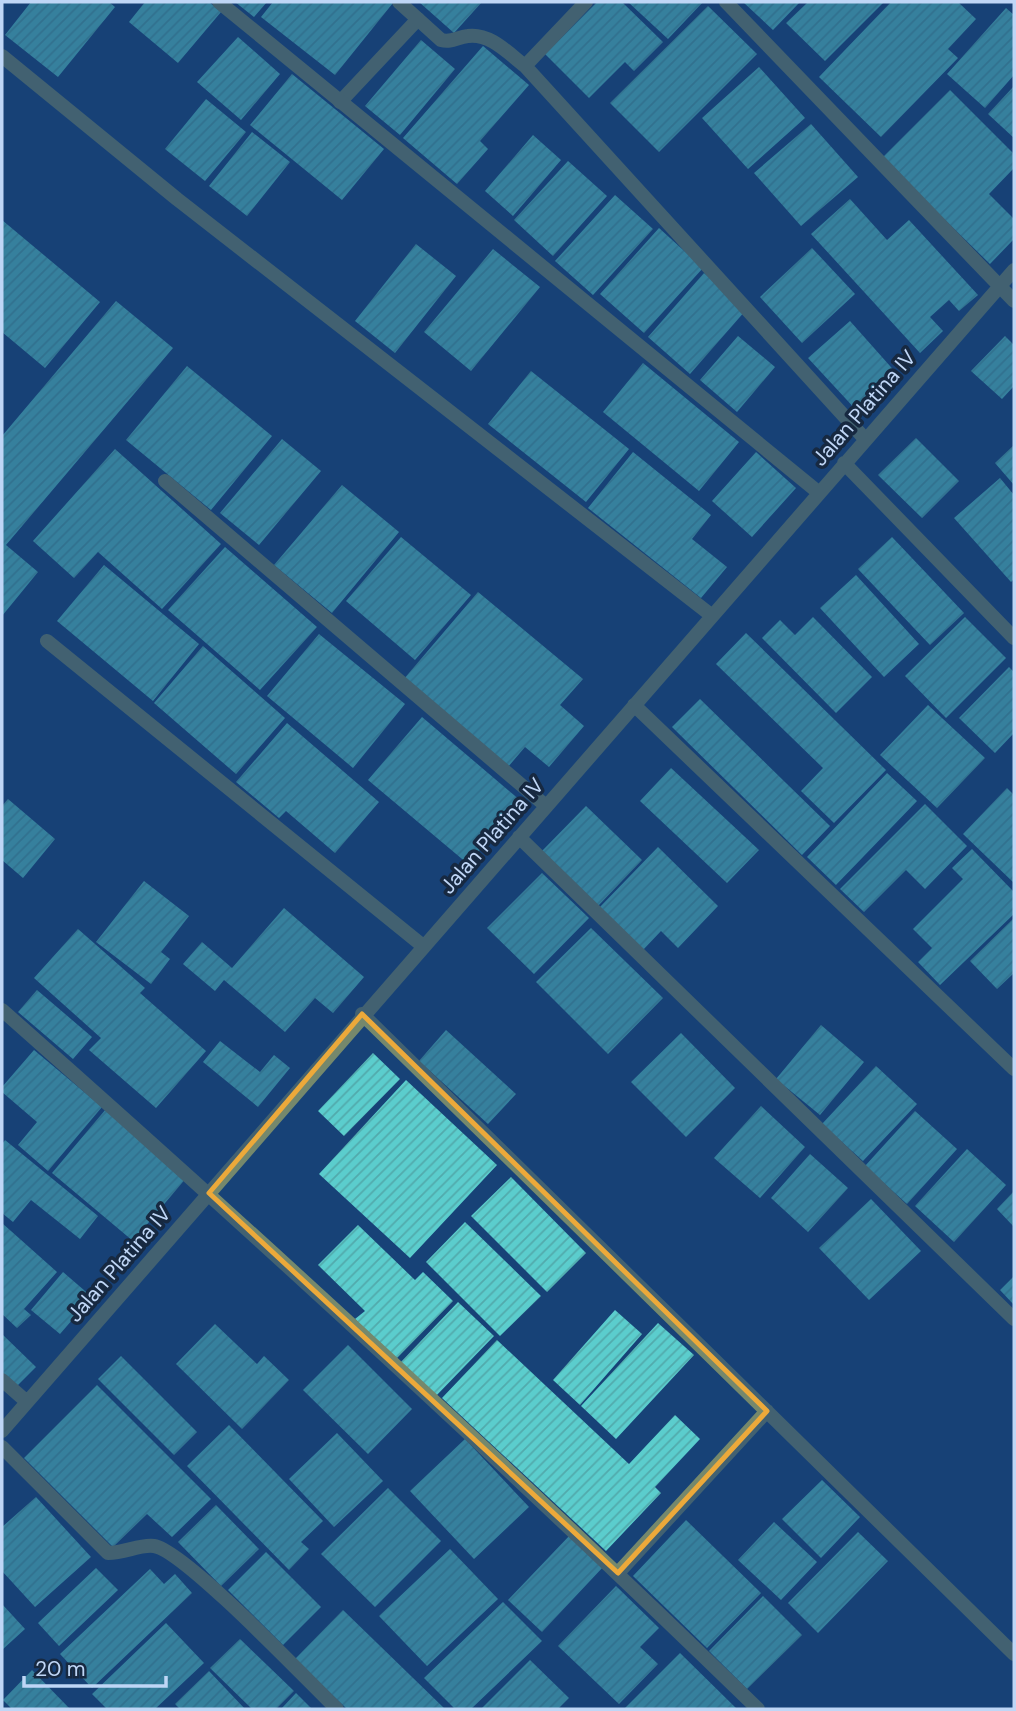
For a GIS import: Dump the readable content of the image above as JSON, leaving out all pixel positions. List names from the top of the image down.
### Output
{
  "streets": {
    "street": ["Jalan Platina IV"]
  },
  "scale_bar": "20 m"
}
